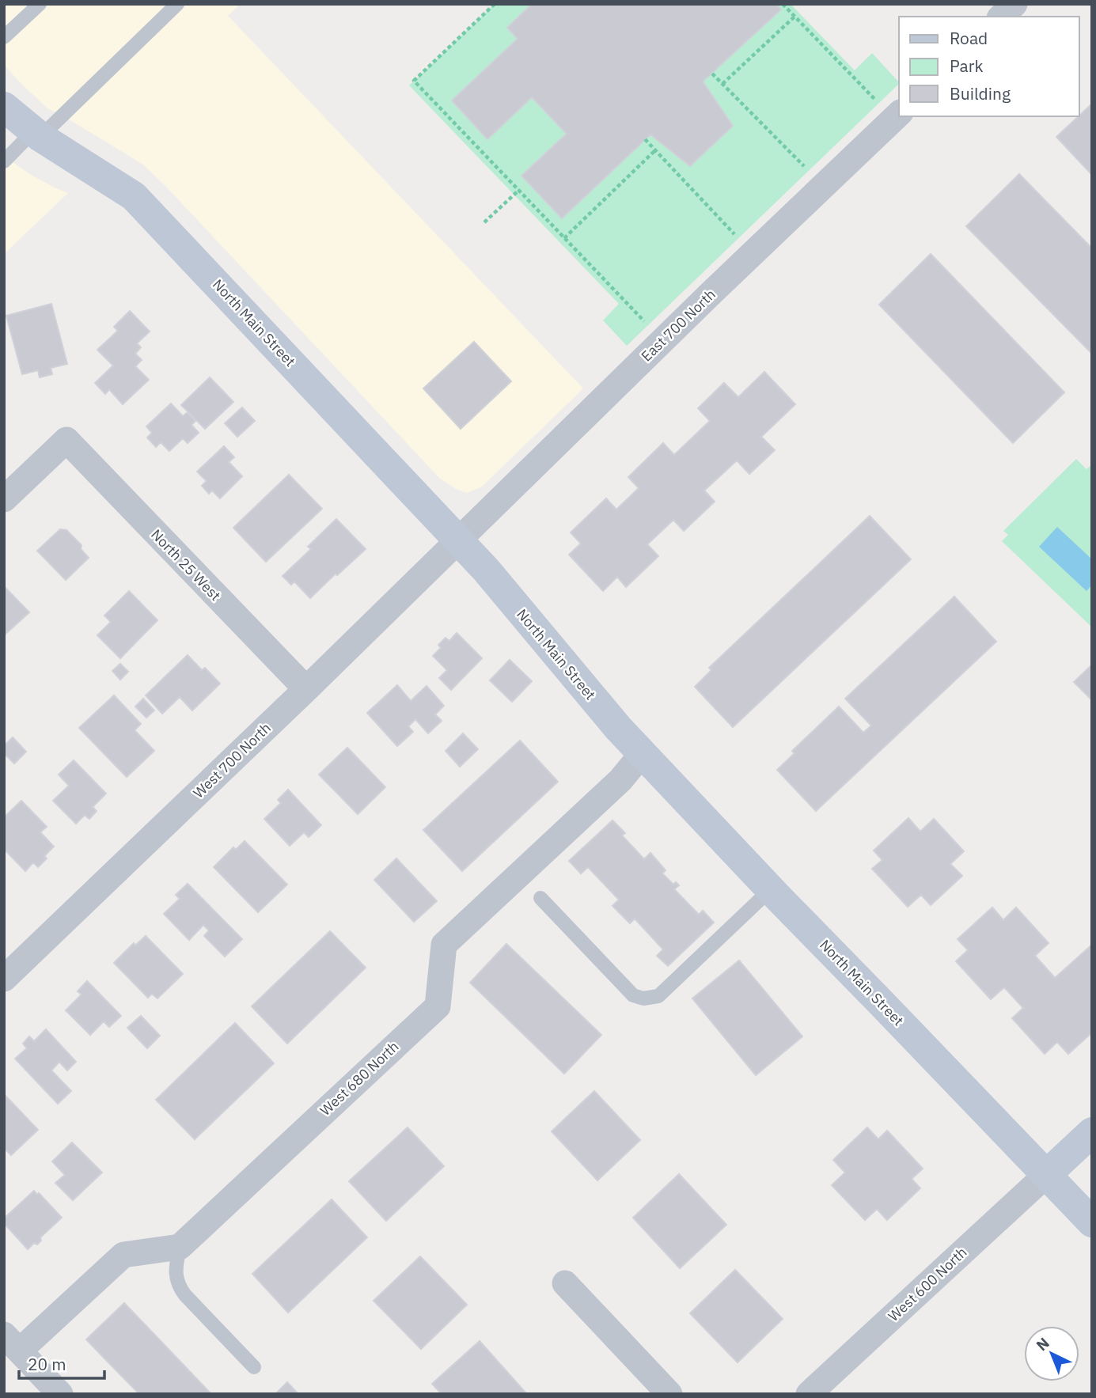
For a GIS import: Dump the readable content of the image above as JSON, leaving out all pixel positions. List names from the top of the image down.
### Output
{
  "streets": {
    "street": [
      "North Main Street",
      "East 700 North",
      "North 25 West",
      "West 700 North",
      "West 680 North",
      "West 600 North"
    ]
  },
  "crossings": [
    ["North Main Street", "East 700 North"],
    ["North Main Street", "West 700 North"],
    ["North Main Street", "West 680 North"],
    ["North Main Street", "West 600 North"],
    ["East 700 North", "West 700 North"],
    ["North 25 West", "West 700 North"]
  ],
  "legend": ["Road", "Park", "Building"],
  "scale_bar": "20 m",
  "north": "top left"
}
